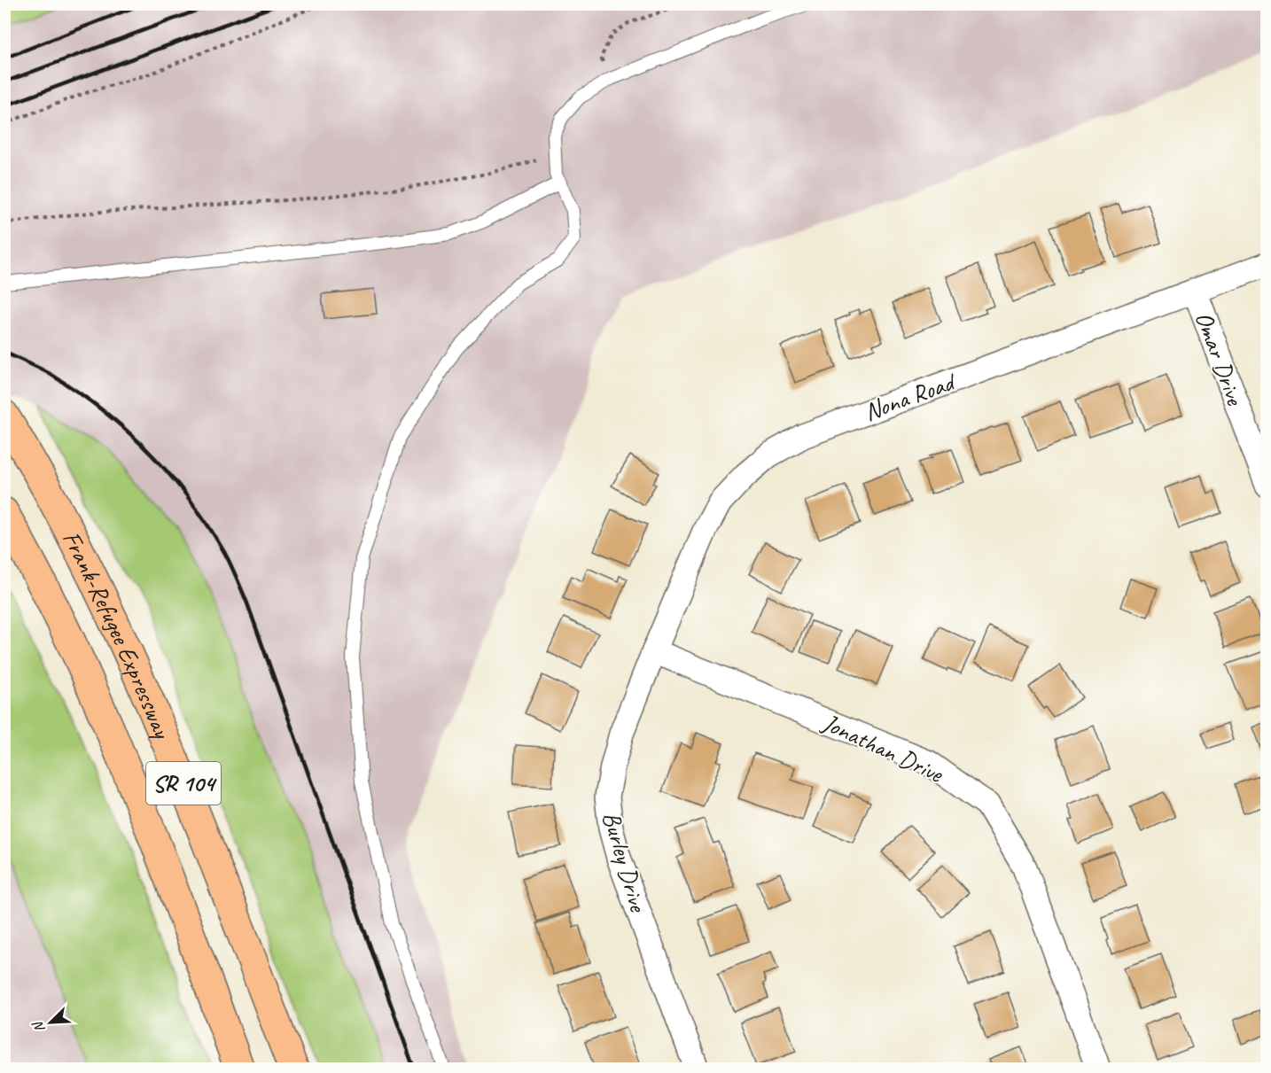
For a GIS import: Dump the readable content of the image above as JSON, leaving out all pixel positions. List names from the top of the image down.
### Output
{
  "streets": {
    "highway": ["Frank-Refugee Expressway", "SR 104"],
    "street": [
      "Omar Drive",
      "Nona Road",
      "Jonathan Drive",
      "Burley Drive"
    ]
  },
  "crossings": [
    ["Omar Drive", "Nona Road"],
    ["Nona Road", "Jonathan Drive"],
    ["Nona Road", "Burley Drive"],
    ["Jonathan Drive", "Burley Drive"]
  ],
  "north": "bottom left"
}
